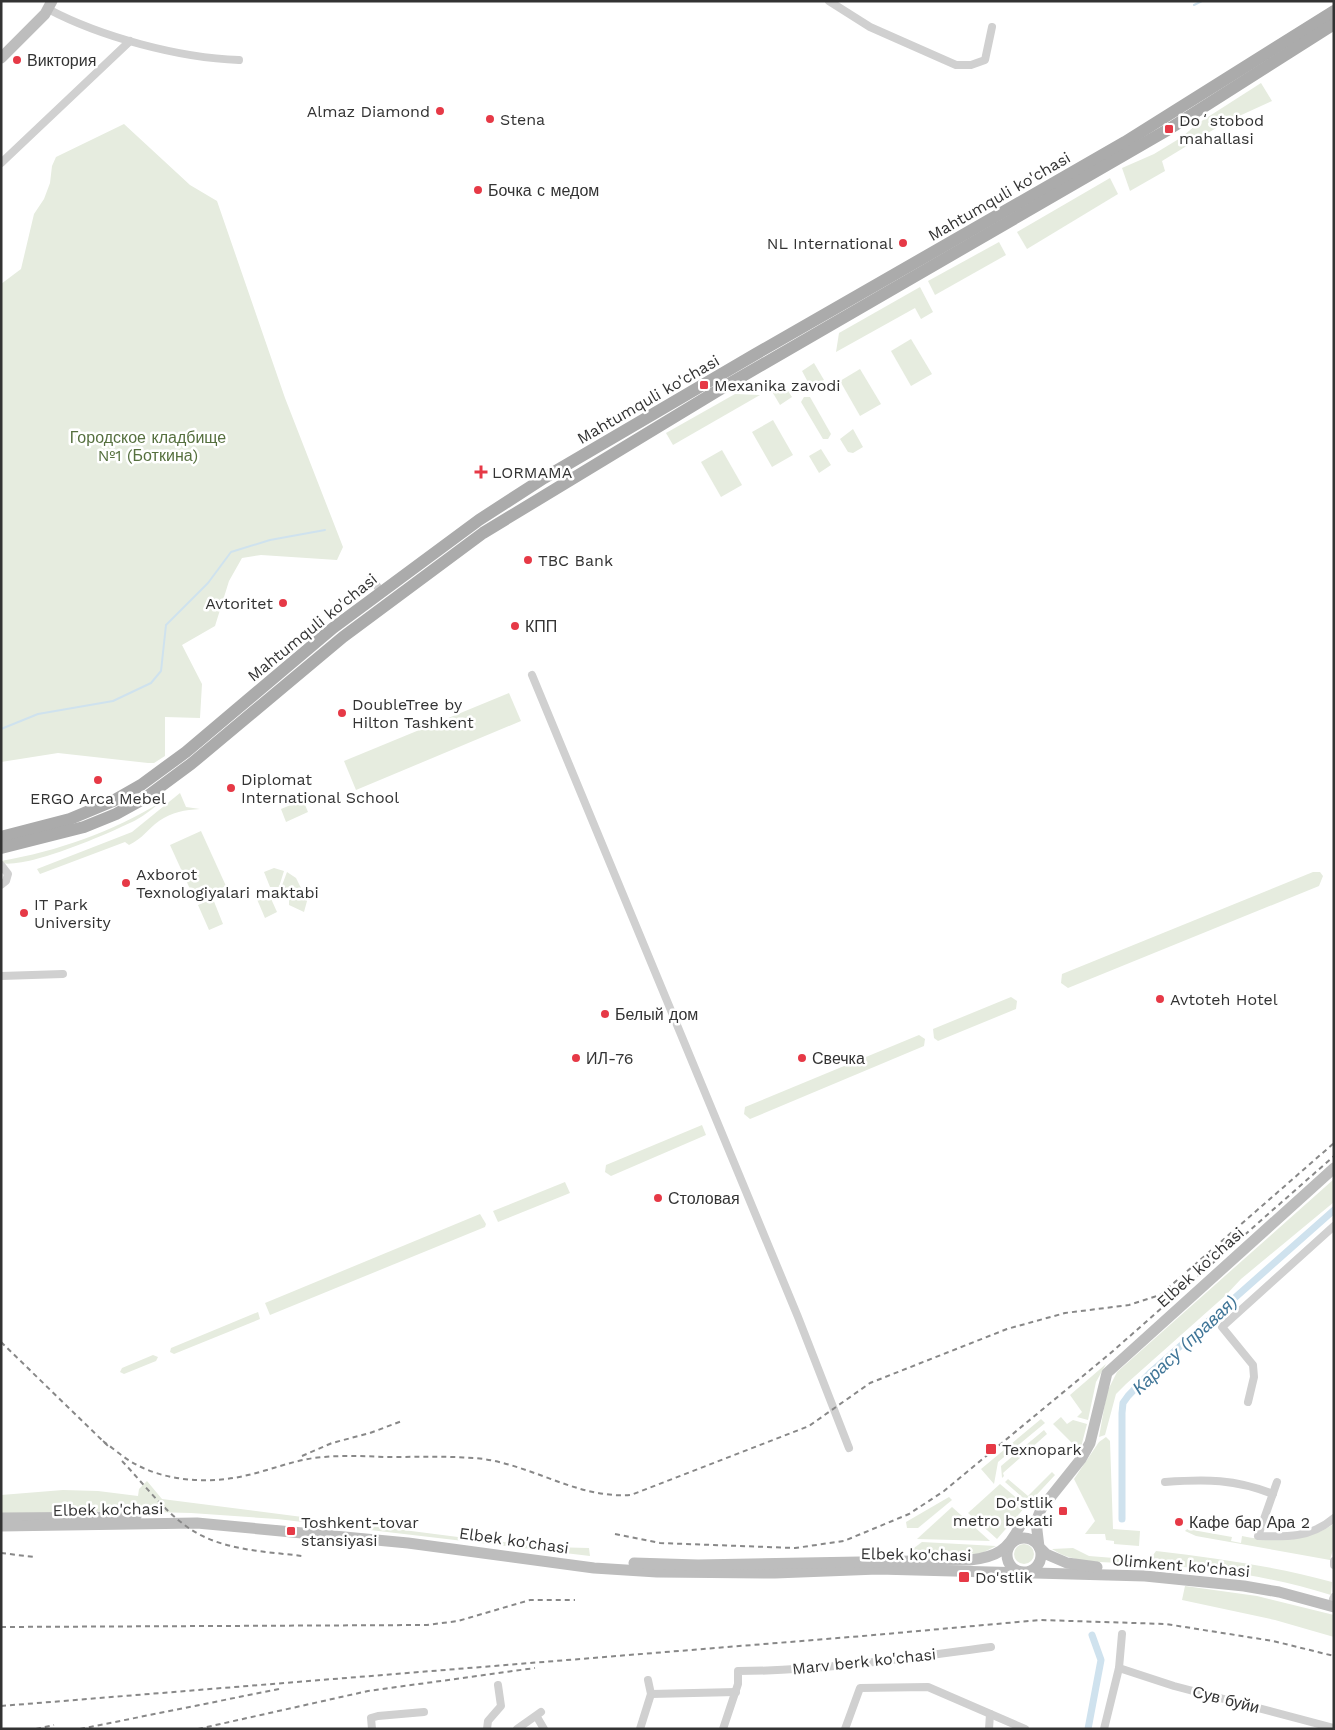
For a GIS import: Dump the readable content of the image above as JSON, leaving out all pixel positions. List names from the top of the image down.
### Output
{
  "streets": {
    "main road": ["Mahtumquli ko'chasi", "Elbek ko'chasi", "Olimkent ko'chasi"],
    "street": ["Marv berk ko'chasi", "Сув буйи"]
  },
  "crossings": [
    ["Elbek ko'chasi", "Olimkent ko'chasi"]
  ],
  "water": ["Карасу (правая)"],
  "parks": ["Городское кладбище №1 (Боткина)"],
  "places": {
    "other": [
      "Виктория",
      "Almaz Diamond",
      "Stena",
      "Бочка с медом",
      "NL International",
      "TBC Bank",
      "Avtoritet",
      "КПП",
      "DoubleTree by Hilton Tashkent",
      "ERGO Arca Mebel",
      "Diplomat International School",
      "Axborot Texnologiyalari maktabi",
      "IT Park University",
      "Avtoteh Hotel",
      "Белый дом",
      "ИЛ-76",
      "Свечка",
      "Столовая",
      "Кафе бар Ара 2"
    ],
    "transit": [
      "Doʻstobod mahallasi",
      "Mexanika zavodi",
      "Texnopark",
      "Do'stlik metro bekati",
      "Toshkent-tovar stansiyasi",
      "Do'stlik"
    ],
    "health": ["LORMAMA"]
  }
}
